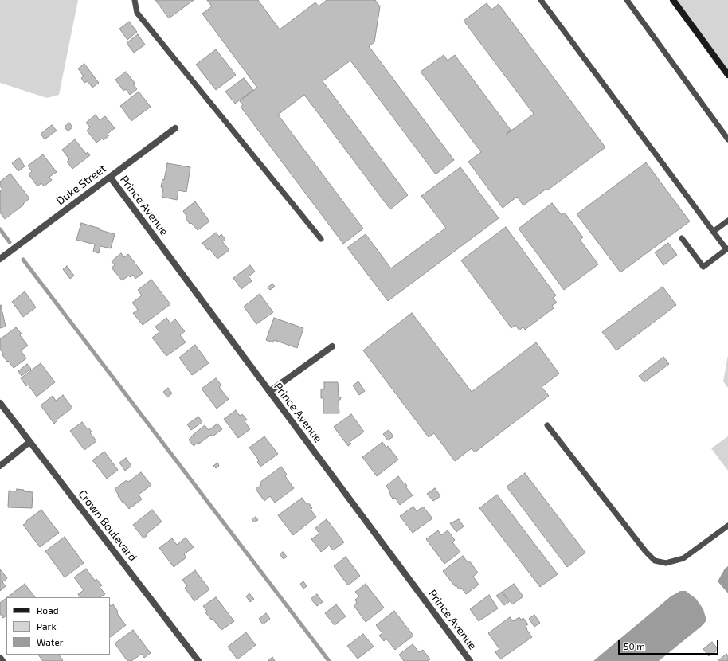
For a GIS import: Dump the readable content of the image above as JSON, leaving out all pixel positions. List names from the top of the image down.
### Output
{
  "streets": {
    "street": ["Duke Street", "Prince Avenue", "Crown Boulevard"]
  },
  "crossings": [
    ["Duke Street", "Prince Avenue"]
  ],
  "legend": ["Road", "Park", "Water"],
  "scale_bar": "50 m"
}
